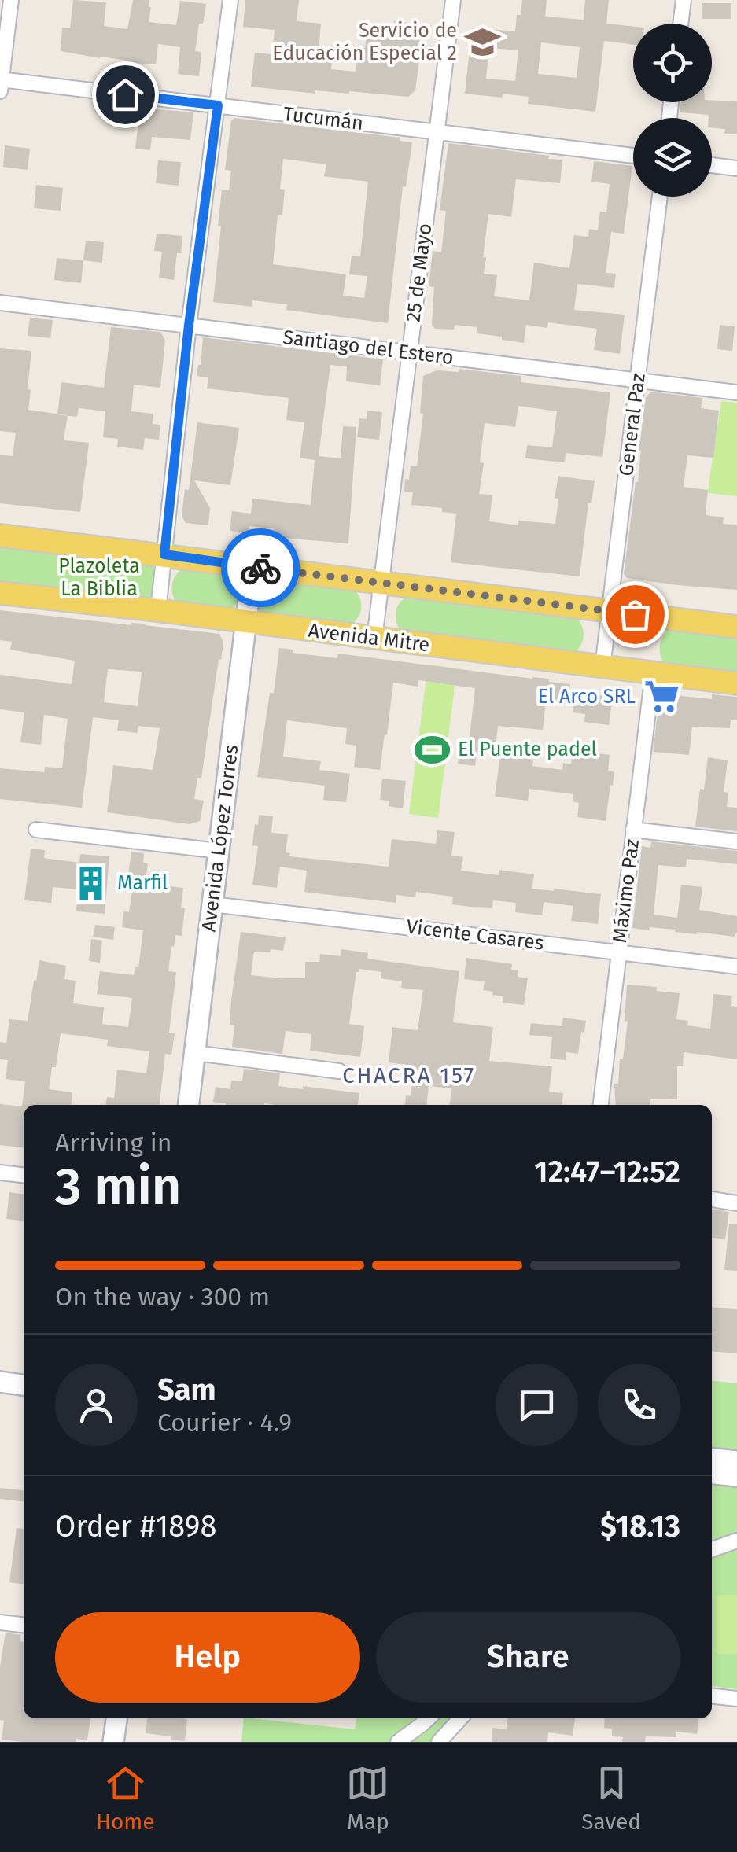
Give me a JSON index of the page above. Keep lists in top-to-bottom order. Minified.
{"streets":{"main road":["Avenida Mitre","Avenida López Torres"],"street":["Tucumán","25 de Mayo","Santiago del Estero","General Paz","Máximo Paz","Vicente Casares"]},"crossings":[["Tucumán","25 de Mayo"],["25 de Mayo","Santiago del Estero"],["25 de Mayo","Avenida Mitre"],["Santiago del Estero","General Paz"],["General Paz","Avenida Mitre"],["Avenida Mitre","Avenida López Torres"],["Avenida Mitre","Máximo Paz"],["Avenida López Torres","Vicente Casares"],["Máximo Paz","Vicente Casares"]],"districts":["CHACRA 157"],"parks":["Plazoleta La Biblia"],"places":{"school or university":["Servicio de Educación Especial 2"],"supermarket":["El Arco SRL"],"sports":["El Puente padel"],"building":["Marfil"]},"page":{"heading":["3 min","Arriving in","12:47–12:52"],"panel":["Sam","Courier · 4.9","Order #1898","$18.13"],"bar":"On the way · 300 m","buttons":["Help","Share"],"tabs":["Home","Map","Saved"]}}
